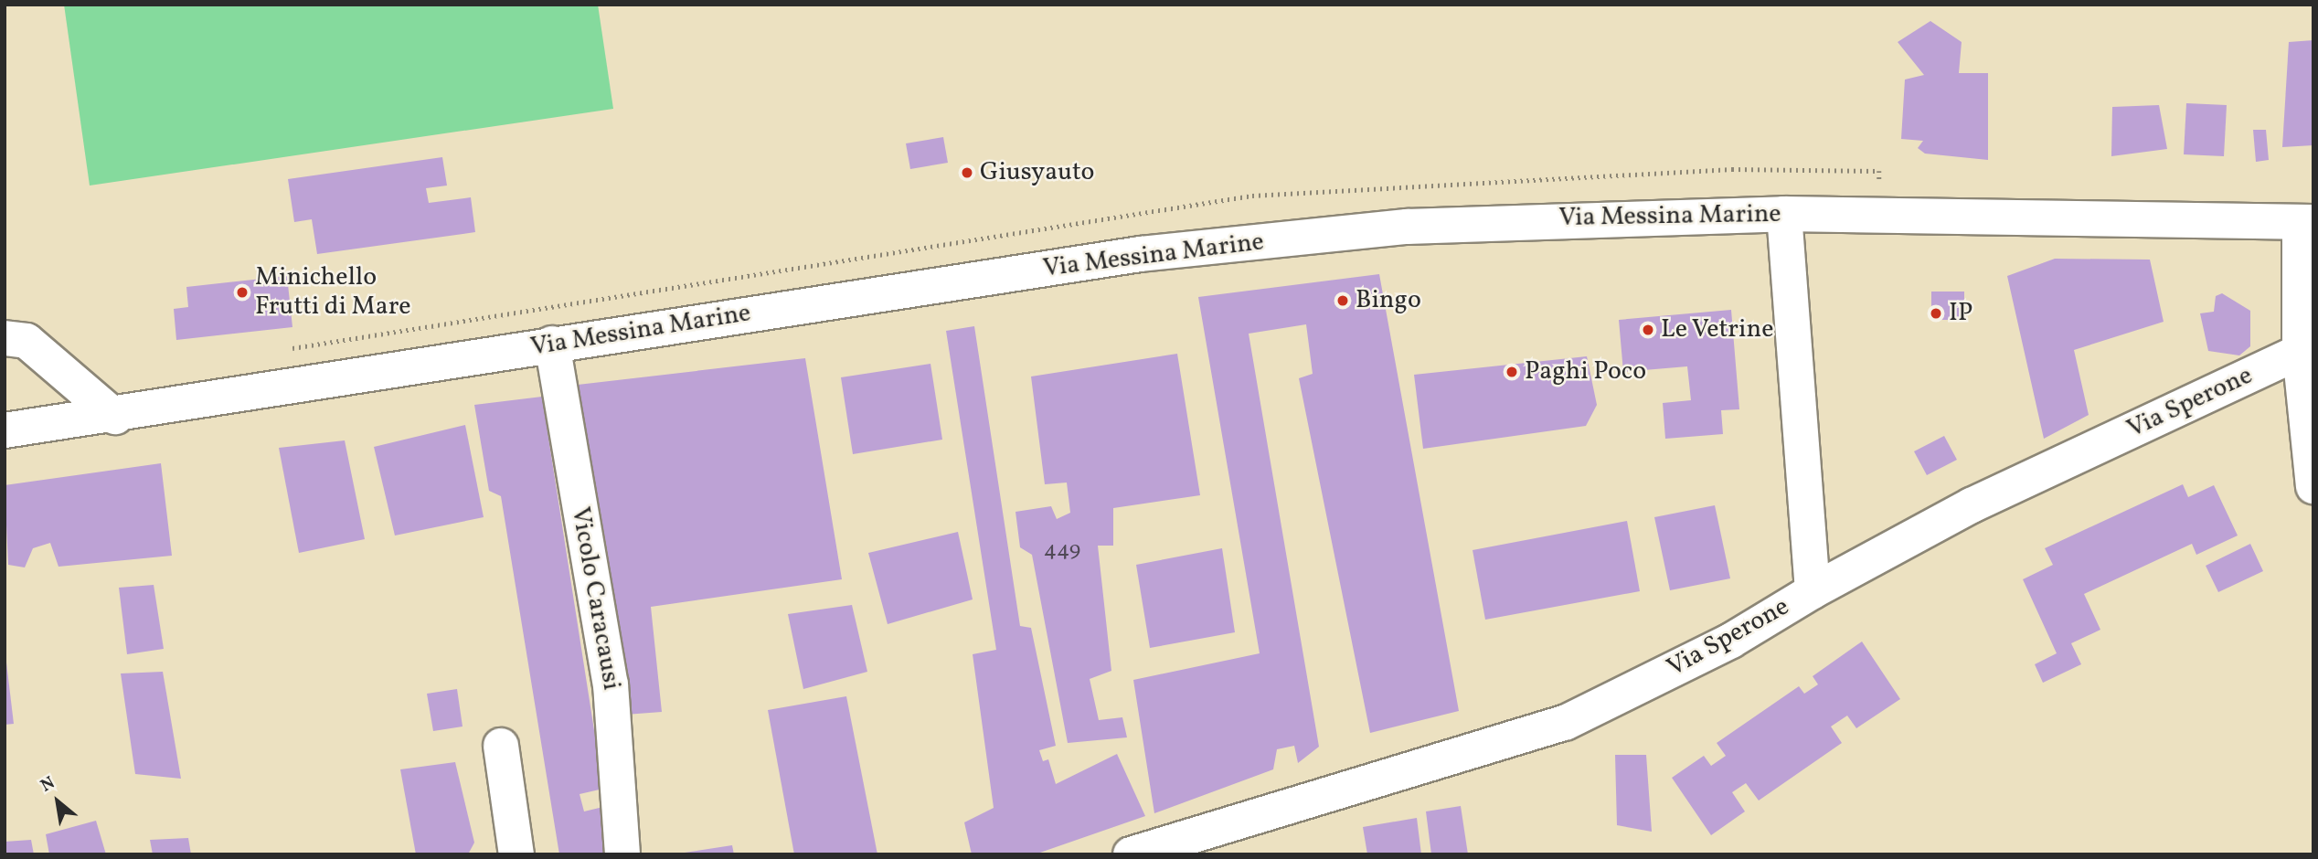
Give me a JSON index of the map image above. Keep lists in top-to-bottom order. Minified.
{"streets":{"main road":["Via Messina Marine","Via Sperone","Vicolo Caracausi"]},"crossings":[["Via Messina Marine","Vicolo Caracausi"]],"places":["Giusyauto","Minichello Frutti di Mare","Bingo","IP","Le Vetrine","Paghi Poco"],"house_numbers":["449"],"north":"top left"}
